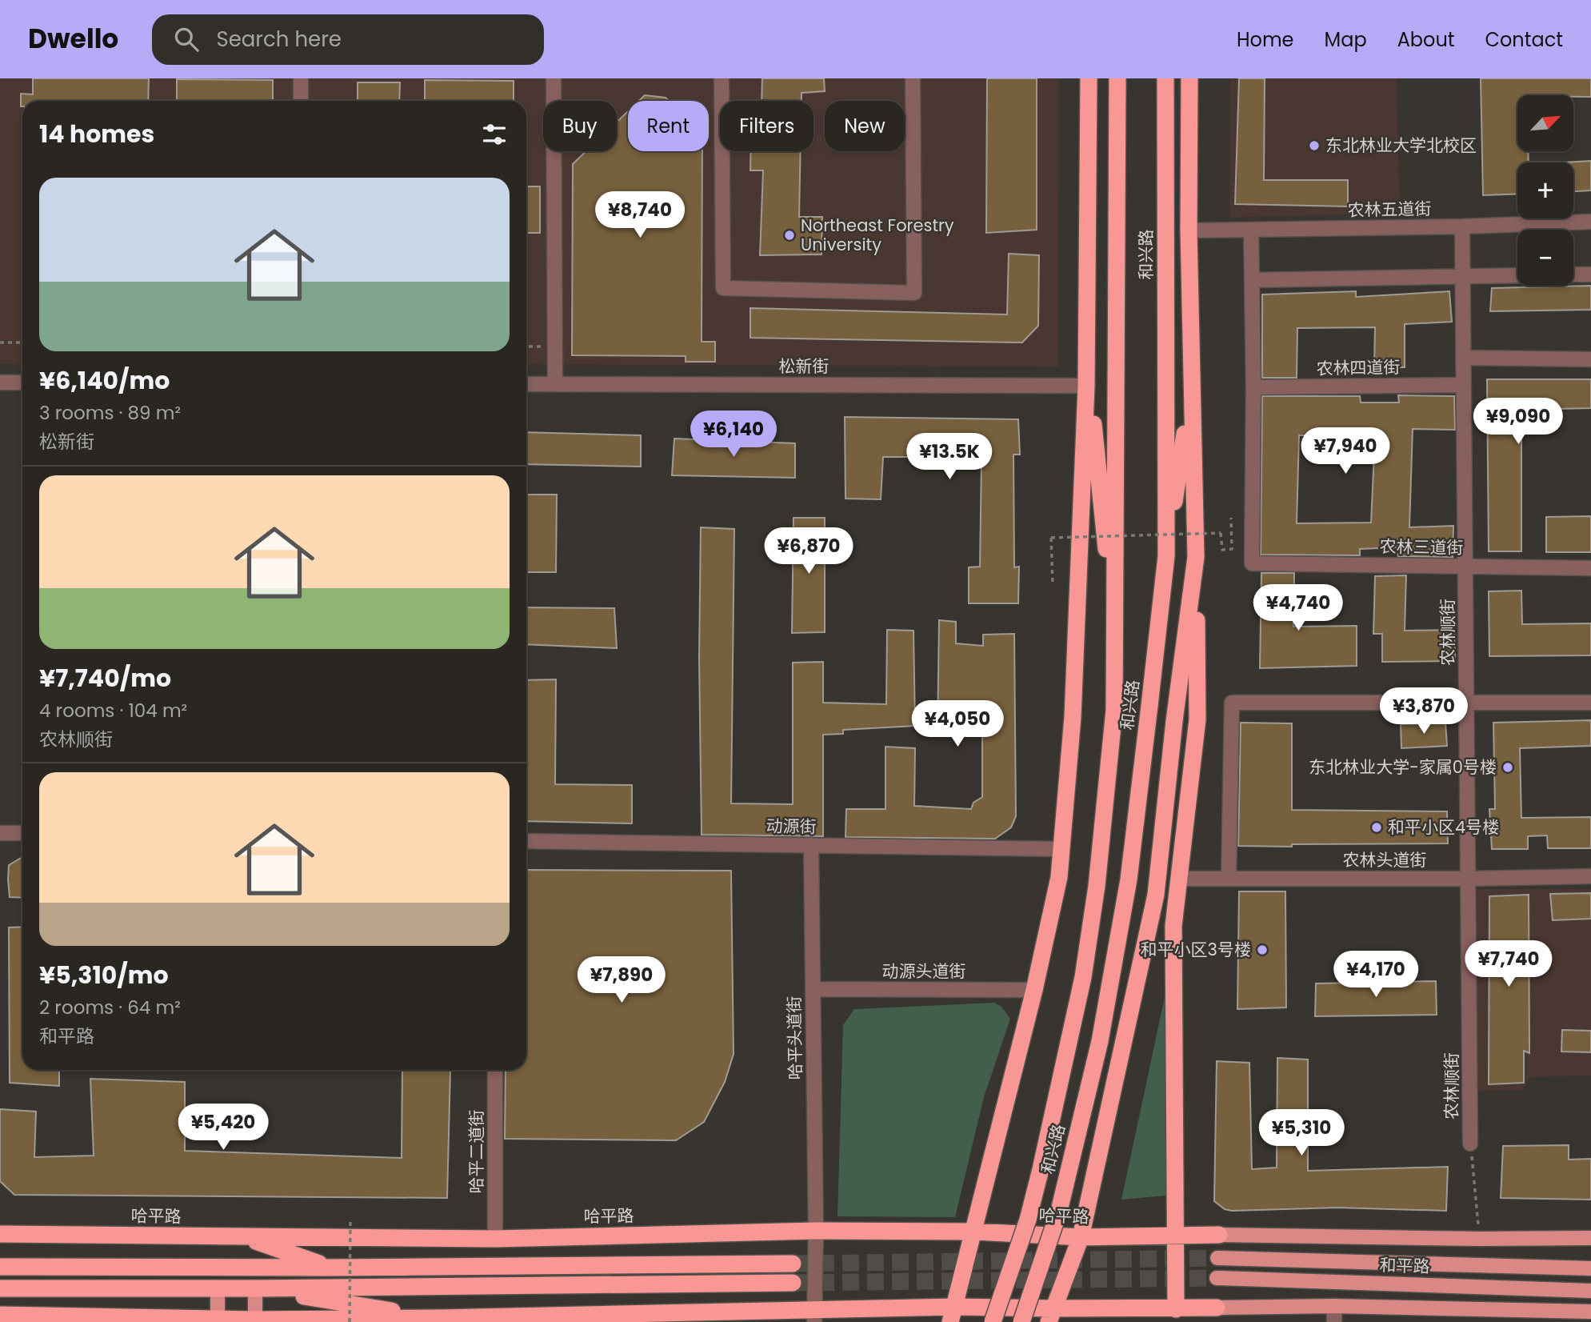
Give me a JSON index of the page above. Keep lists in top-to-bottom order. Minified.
{"streets":{"highway":["和兴路","哈平路"],"main road":["和平路"],"street":["农林五道街","松新街","农林四道街","农林三道街","农林顺街","动源街","农林头道街","动源头道街","哈平头道街","哈平二道街"]},"crossings":[["农林五道街","农林顺街"],["农林四道街","农林三道街"],["农林四道街","农林顺街"],["农林三道街","农林顺街"],["农林顺街","农林头道街"],["动源街","哈平头道街"],["动源头道街","哈平头道街"],["哈平头道街","哈平路"],["哈平二道街","哈平路"]],"places":["东北林业大学北校区","Northeast Forestry University","东北林业大学-家属0号楼","和平小区4号楼","和平小区3号楼"],"north":"top right","page":{"header":"Dwello","search":"Search here","nav":["Home","Map","About","Contact"],"map_buttons":["+","−"],"chip":["Buy","Rent","Filters","New"],"heading":"14 homes","list":[{"name":"¥6,140/mo","note":"3 rooms · 89 m² · 松新街"},{"name":"¥7,740/mo","note":"4 rooms · 104 m² · 农林顺街"},{"name":"¥5,310/mo","note":"2 rooms · 64 m² · 和平路"}],"price":["¥8,740","¥9,090","¥6,140","¥7,940","¥13.5K","¥6,870","¥4,740","¥3,870","¥4,050","¥7,740","¥4,170","¥7,890","¥5,420","¥5,310"]}}
